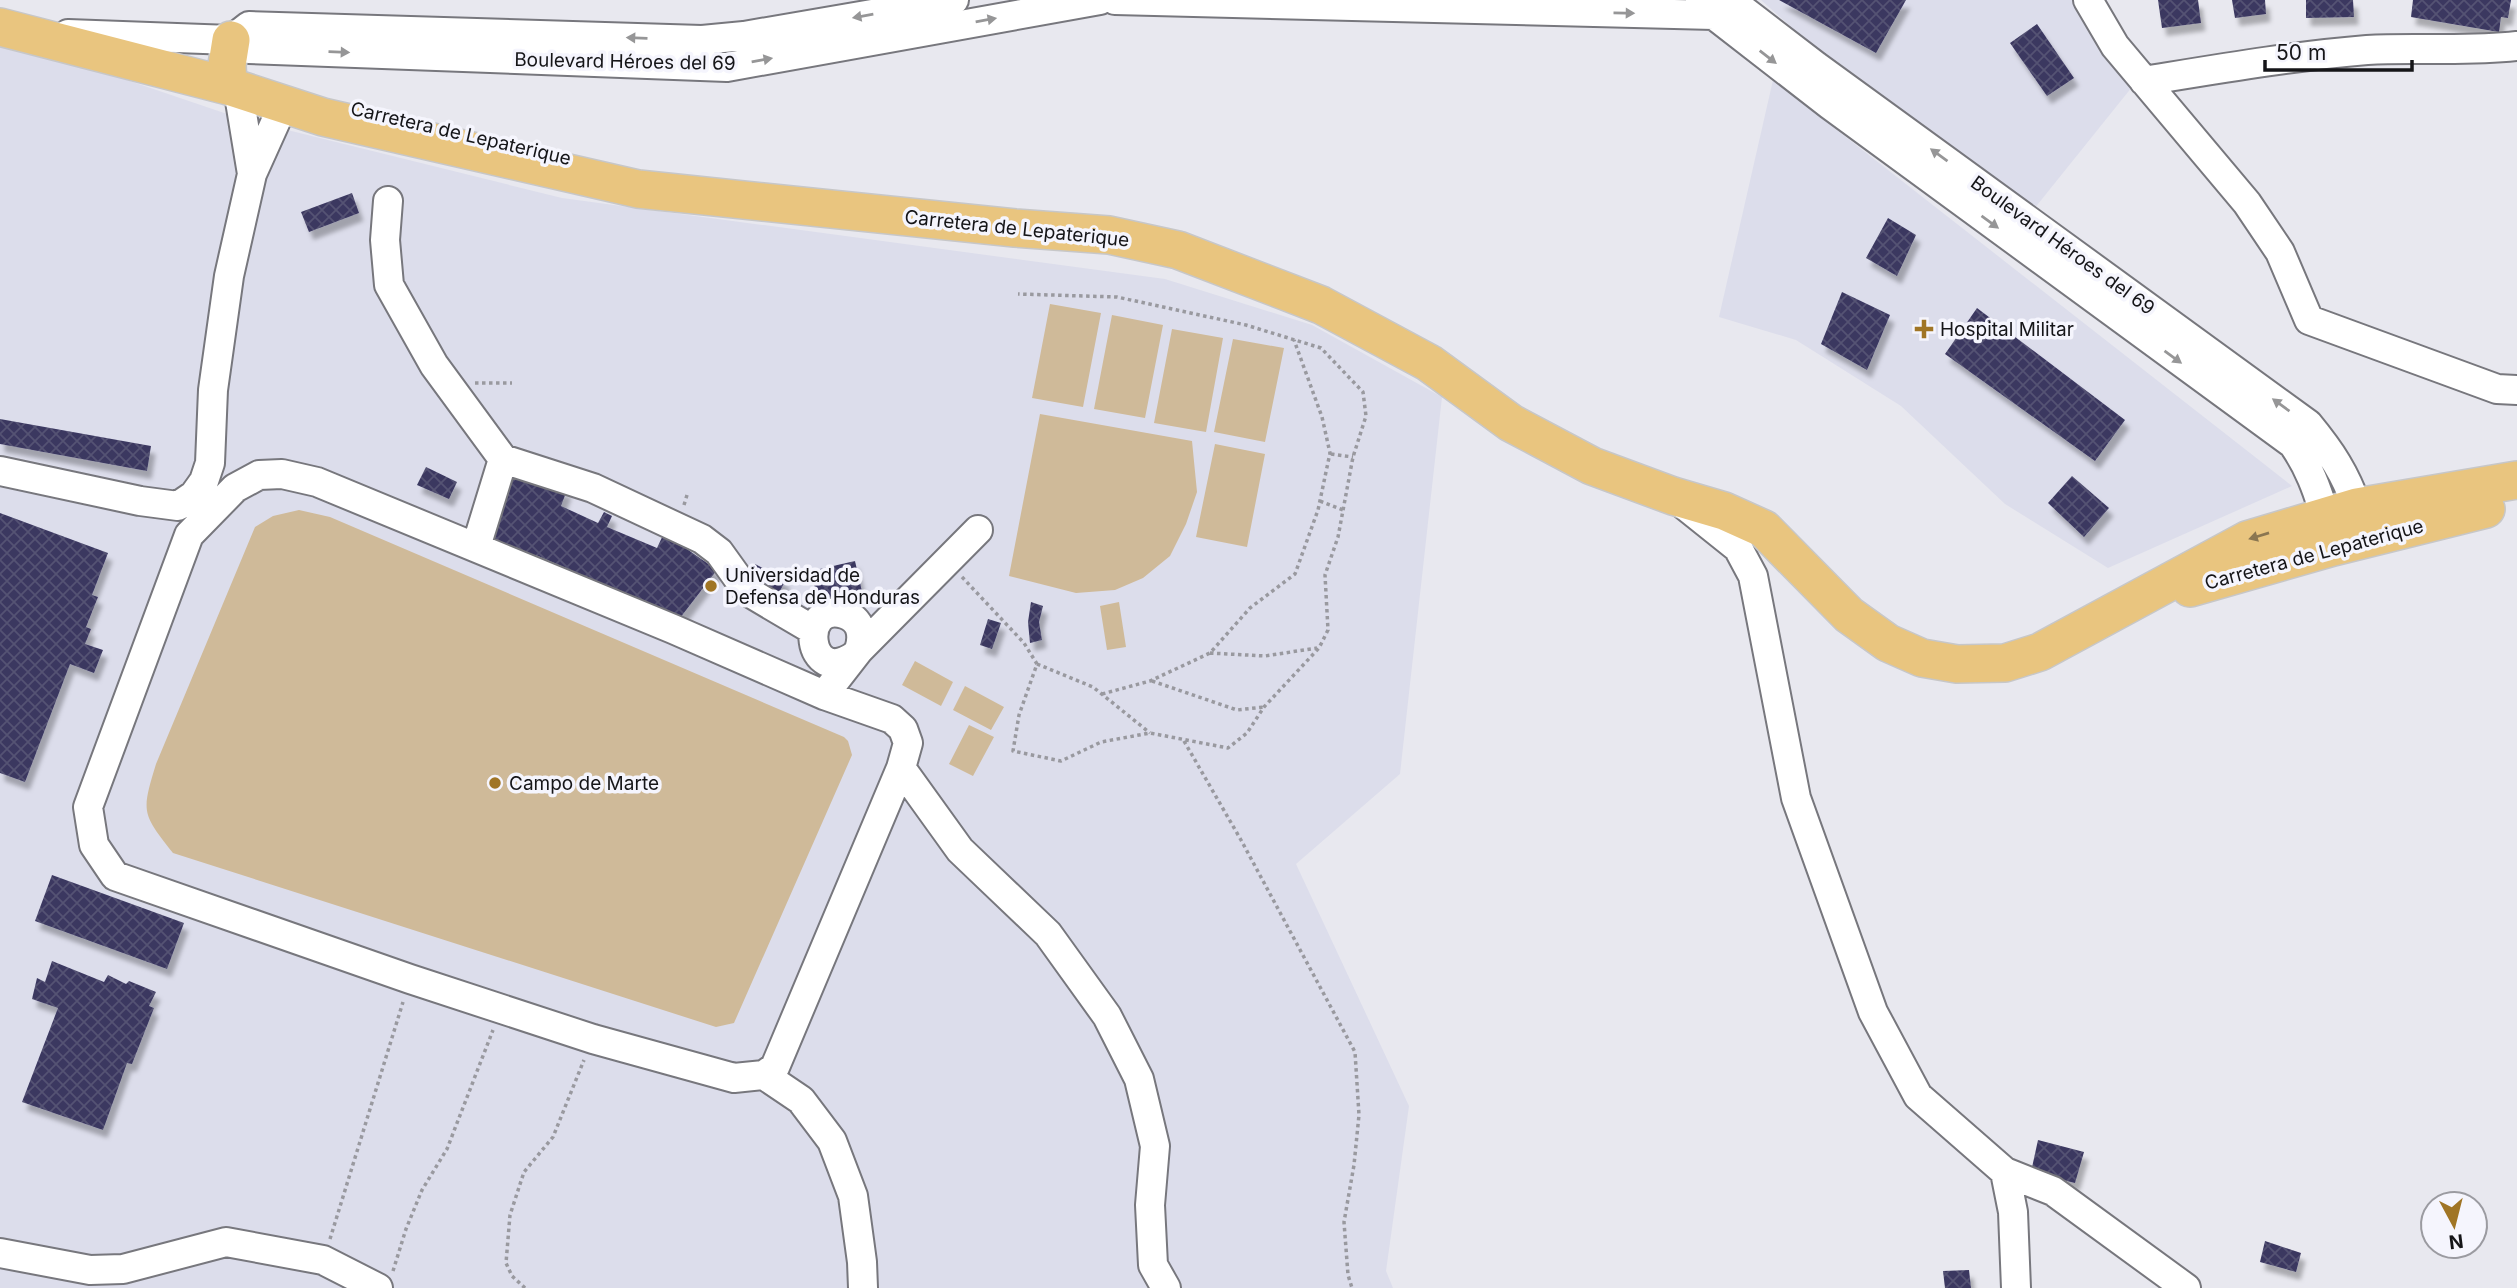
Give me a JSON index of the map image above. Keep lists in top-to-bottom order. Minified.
{"streets":{"main road":["Carretera de Lepaterique"],"street":["Boulevard Héroes del 69"]},"crossings":[["Boulevard Héroes del 69","Carretera de Lepaterique"]],"places":{"health":["Hospital Militar"],"other":["Universidad de Defensa de Honduras","Campo de Marte"]},"scale_bar":"50 m","north":"bottom"}
